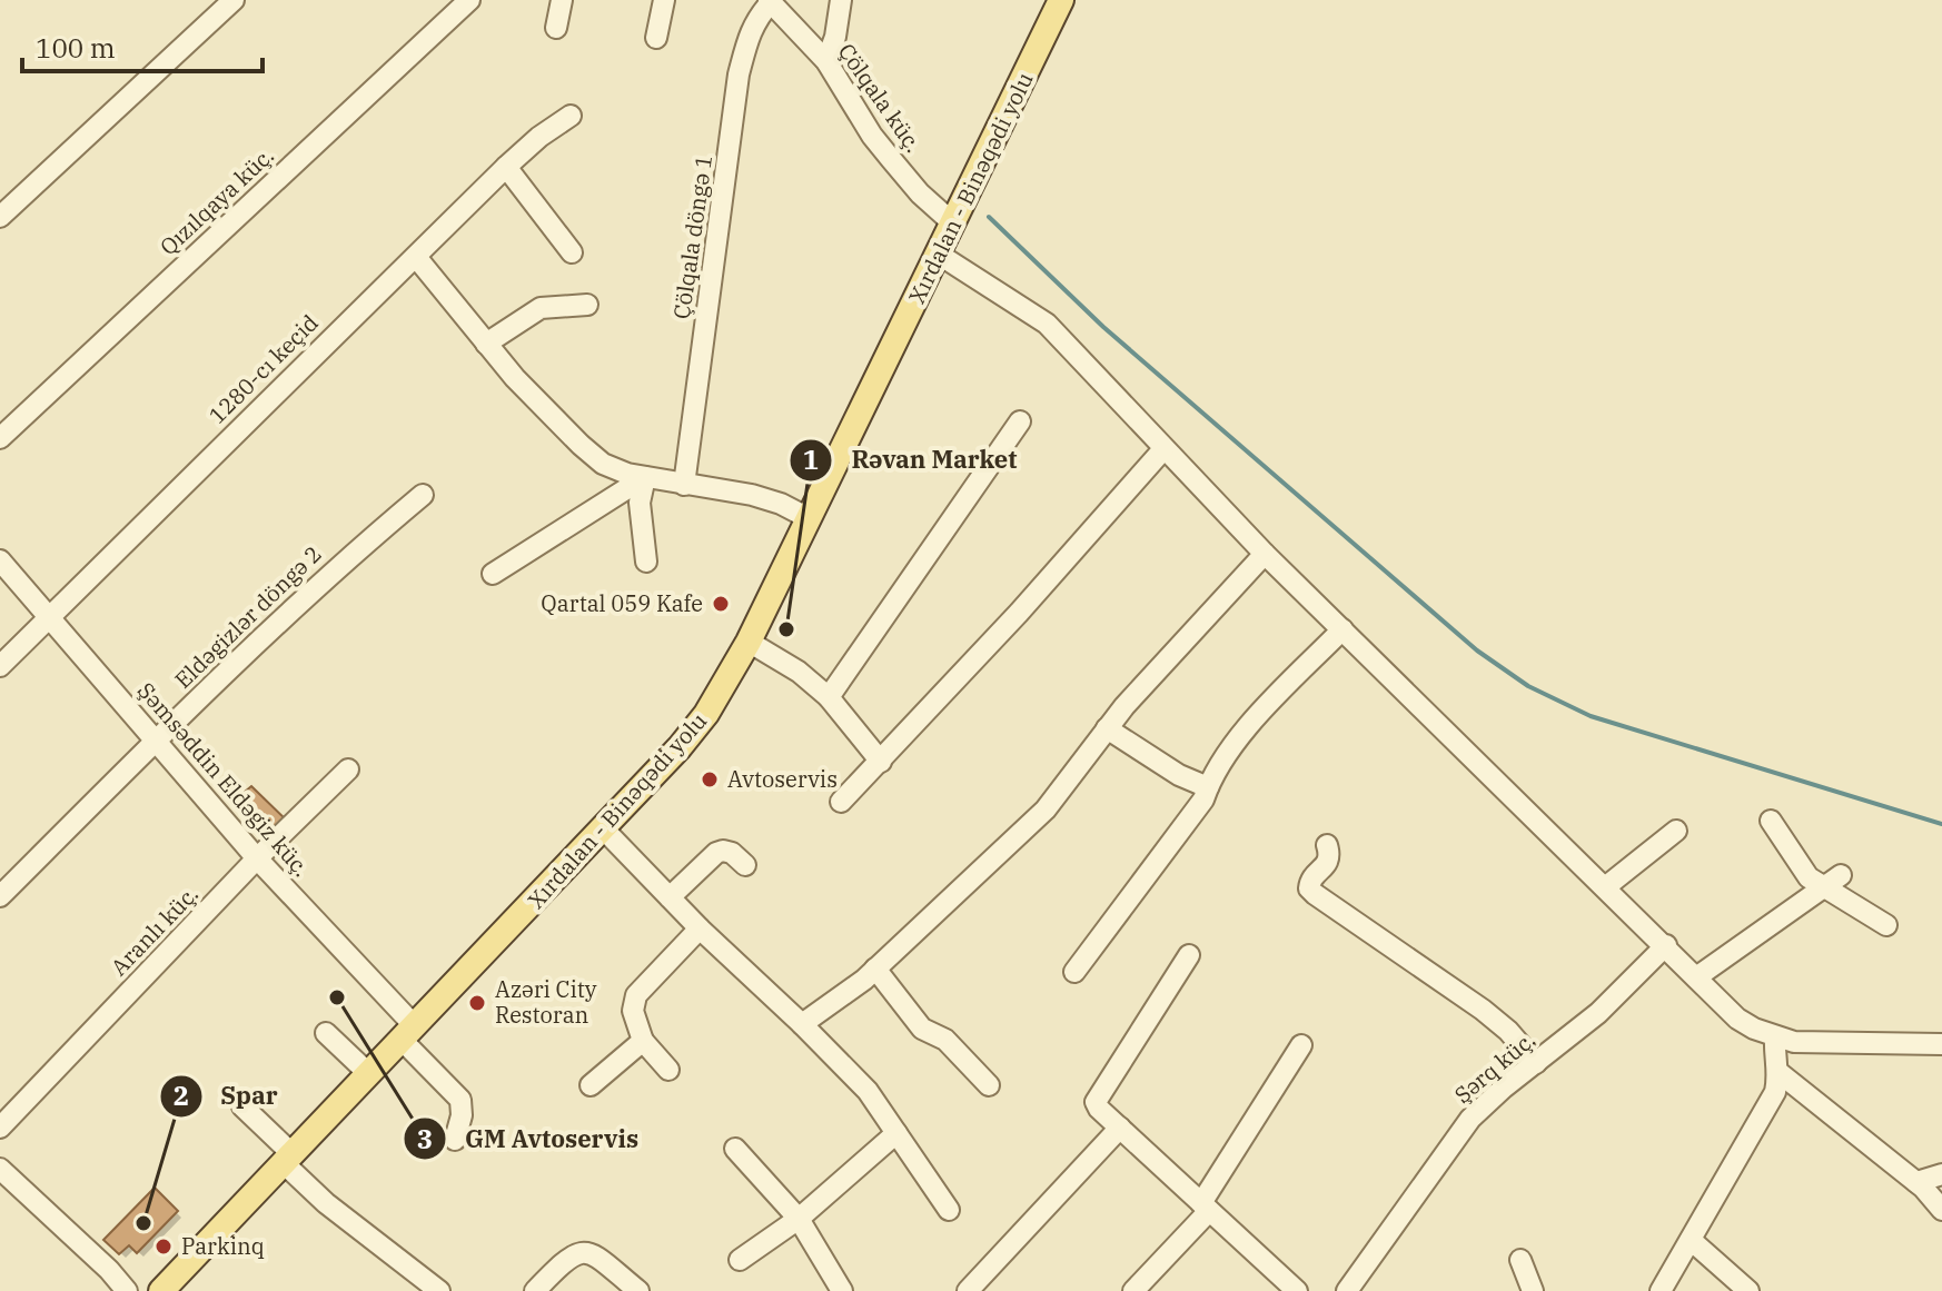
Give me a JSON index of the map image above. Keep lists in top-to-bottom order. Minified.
{"streets":{"main road":["Xırdalan - Binəqədi yolu"],"street":["Çölqala küç.","Qızılqaya küç.","Çölqala döngə 1","1280-cı keçid","Eldəgizlər döngə 2","Şəmsəddin Eldəgiz küç.","Aranlı küç.","Şərq küç."]},"crossings":[["Çölqala küç.","Xırdalan - Binəqədi yolu"],["Çölqala küç.","Çölqala döngə 1"],["Xırdalan - Binəqədi yolu","Şəmsəddin Eldəgiz küç."],["1280-cı keçid","Şəmsəddin Eldəgiz küç."],["Eldəgizlər döngə 2","Şəmsəddin Eldəgiz küç."],["Şəmsəddin Eldəgiz küç.","Aranlı küç."]],"places":["Qartal 059 Kafe","Rəvan Market","Avtoservis","GM Avtoservis","Azəri City Restoran","Spar","Parkinq"],"scale_bar":"100 m"}
